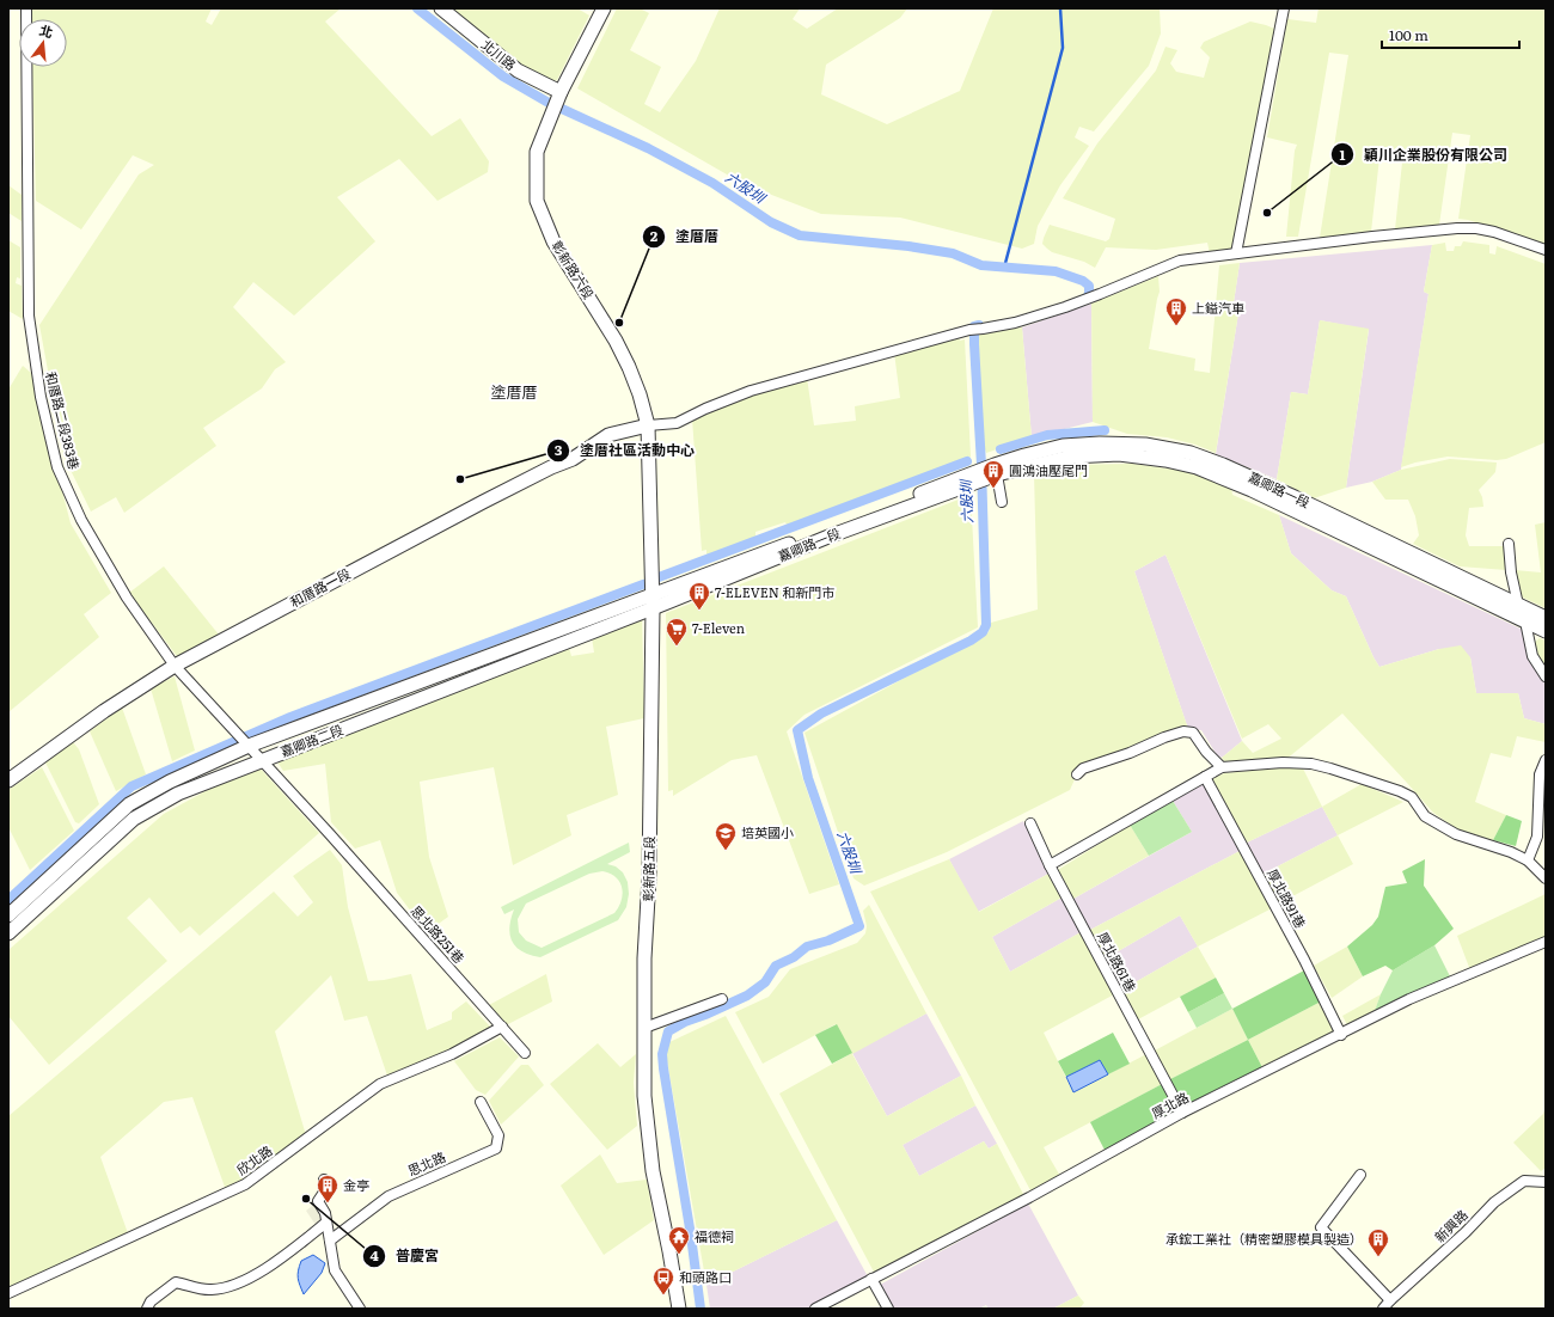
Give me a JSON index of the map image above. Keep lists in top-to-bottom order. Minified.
{"streets":{"street":["北川路","彰新路六段","和厝路二段383巷","嘉卿路一段","和厝路一段","嘉卿路二段","彰新路五段","厚北路91巷","思北路251巷","厚北路61巷","厚北路","欣北路","思北路","新興路"]},"crossings":[["北川路","彰新路六段"],["彰新路六段","和厝路一段"],["彰新路六段","彰新路五段"],["和厝路二段383巷","和厝路一段"],["和厝路二段383巷","嘉卿路二段"],["和厝路二段383巷","思北路251巷"],["嘉卿路一段","嘉卿路二段"],["嘉卿路一段","彰新路五段"],["和厝路一段","彰新路五段"],["嘉卿路二段","彰新路五段"],["厚北路91巷","厚北路"],["思北路251巷","欣北路"],["厚北路61巷","厚北路"]],"districts":["塗厝厝"],"water":["六股圳"],"places":{"other":["穎川企業股份有限公司","塗厝厝","塗厝社區活動中心","普慶宮"],"building":["上鎰汽車","圓鴻油壓尾門","7-ELEVEN 和新門市","金亭","承鋐工業社（精密塑膠模具製造）"],"supermarket":["7-Eleven"],"school or university":["培英國小"],"temple":["福德祠"],"bus stop":["和頭路口"]},"scale_bar":"100 m","north":"top"}
